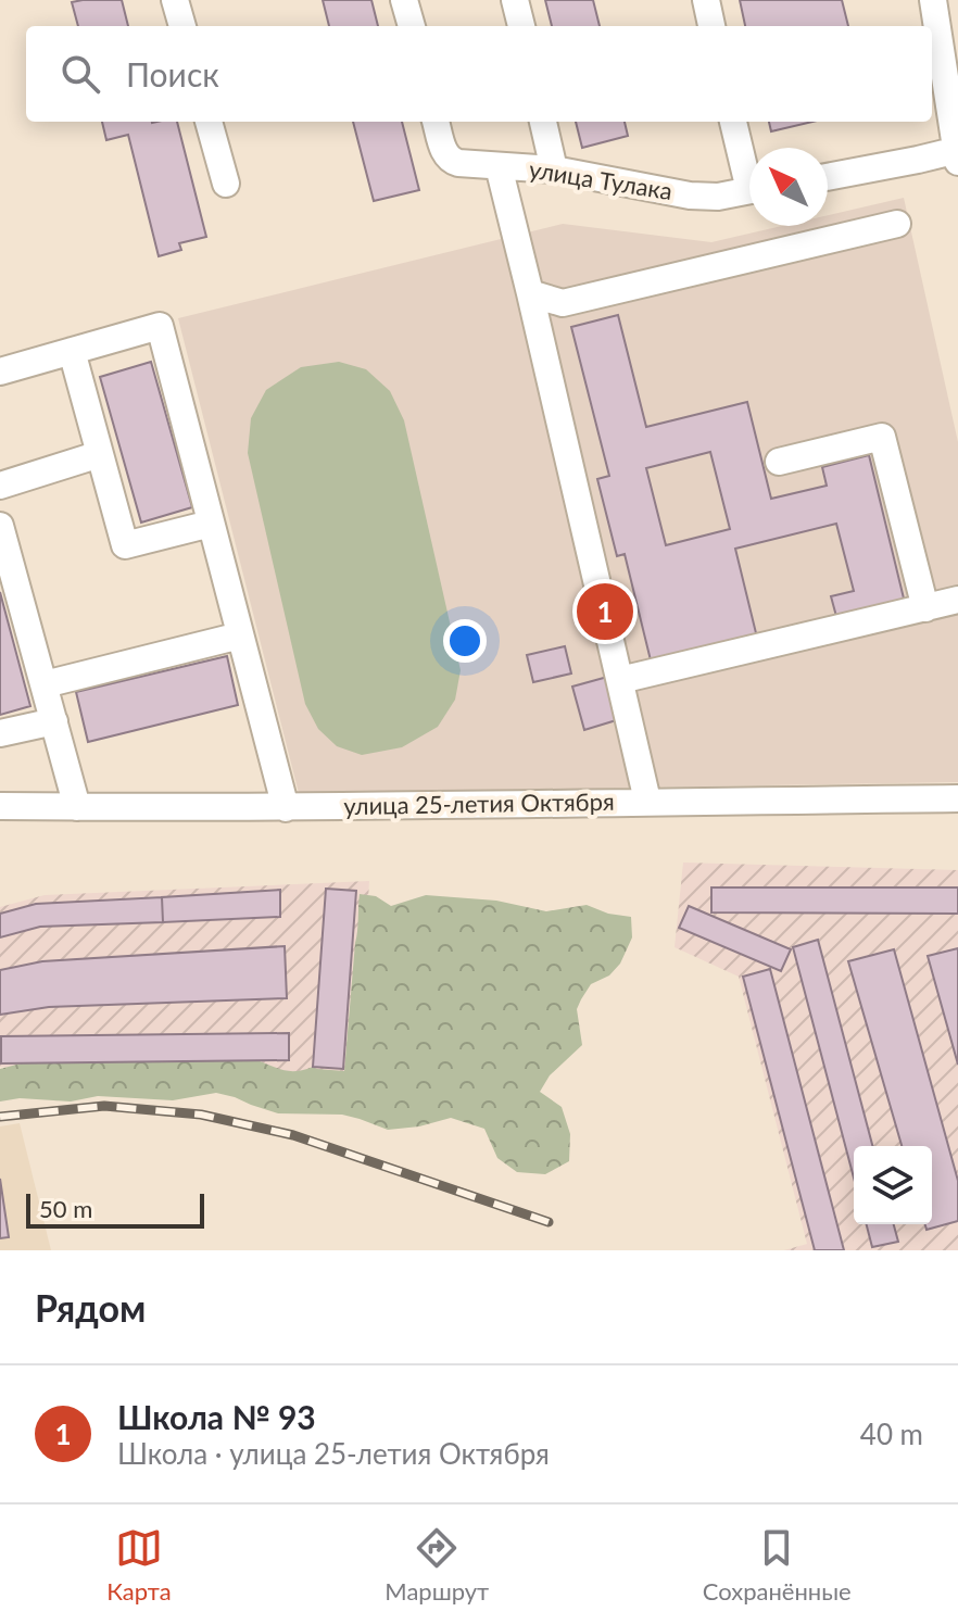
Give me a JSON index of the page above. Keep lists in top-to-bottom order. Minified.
{"streets":{"street":["улица Тулака","улица 25-летия Октября"]},"scale_bar":"50 m","north":"top left","page":{"search":"Поиск","pins":"1","scale":"50 m","heading":"Рядом","list":[{"mark":"1","name":"Школа № 93","note":"Школа · улица 25-летия Октября","value":"40 m"}],"nav":["Карта","Маршрут","Сохранённые"]}}
